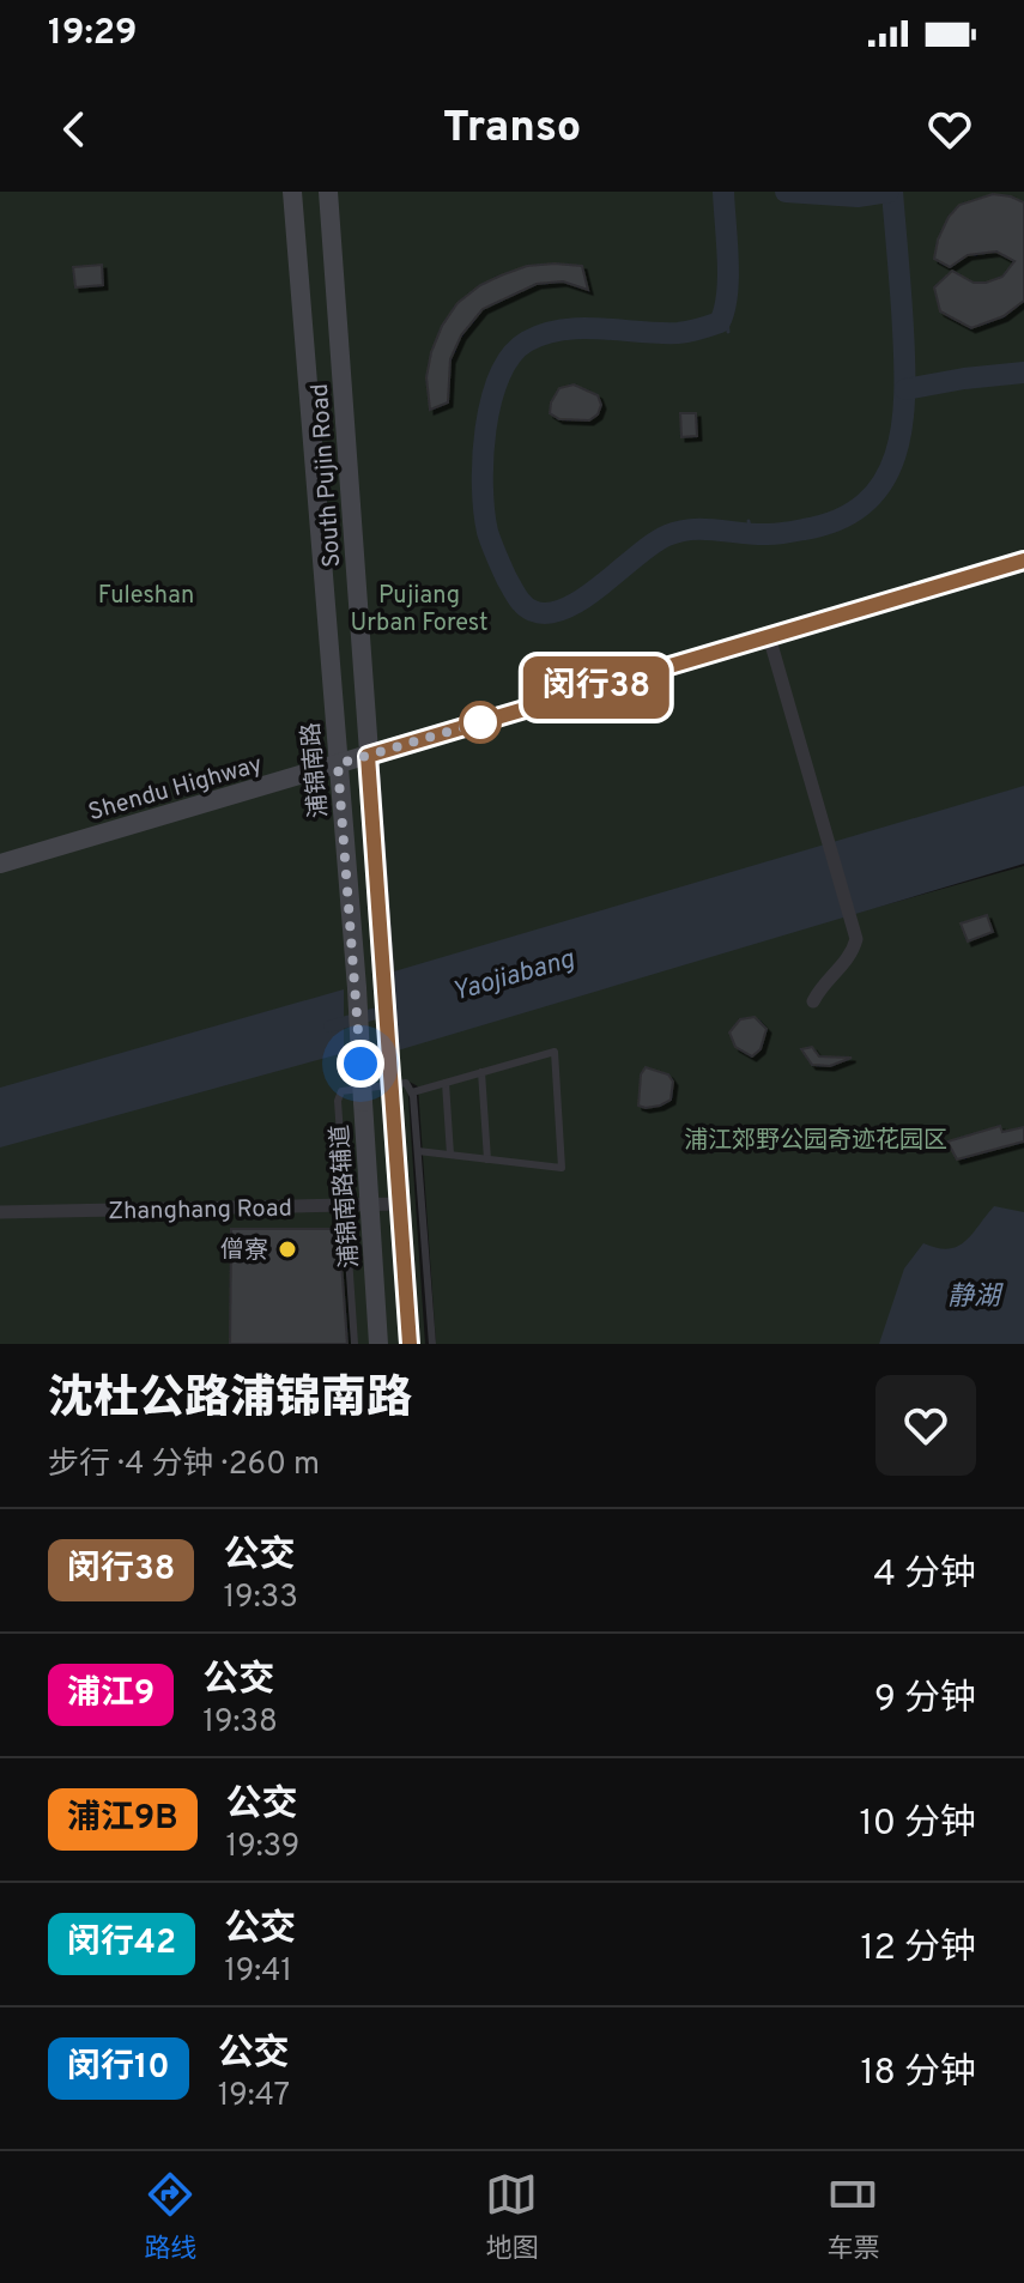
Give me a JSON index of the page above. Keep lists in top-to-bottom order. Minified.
{"streets":{"main road":["South Pujin Road","浦锦南路","Shendu Highway"],"street":["Zhanghang Road"],"lane":["浦锦南路辅道"]},"crossings":[["South Pujin Road","Shendu Highway"],["South Pujin Road","浦锦南路辅道"],["South Pujin Road","Zhanghang Road"],["浦锦南路","Shendu Highway"],["浦锦南路","Zhanghang Road"],["浦锦南路辅道","Zhanghang Road"]],"water":["Yaojiabang","静湖"],"parks":["Fuleshan","Pujiang Urban Forest","浦江郊野公园奇迹花园区"],"places":["僧寮"],"lines":["bus line 闵行38"],"page":{"status":"19:29","header":"Transo","on_map":"闵行38","heading":["沈杜公路浦锦南路","步行 · 4 分钟 · 260 m"],"list":[{"mark":"闵行38","name":"公交","note":"19:33","value":"4 分钟"},{"mark":"浦江9","name":"公交","note":"19:38","value":"9 分钟"},{"mark":"浦江9B","name":"公交","note":"19:39","value":"10 分钟"},{"mark":"闵行42","name":"公交","note":"19:41","value":"12 分钟"},{"mark":"闵行10","name":"公交","note":"19:47","value":"18 分钟"}],"tabs":["路线","地图","车票"]}}
